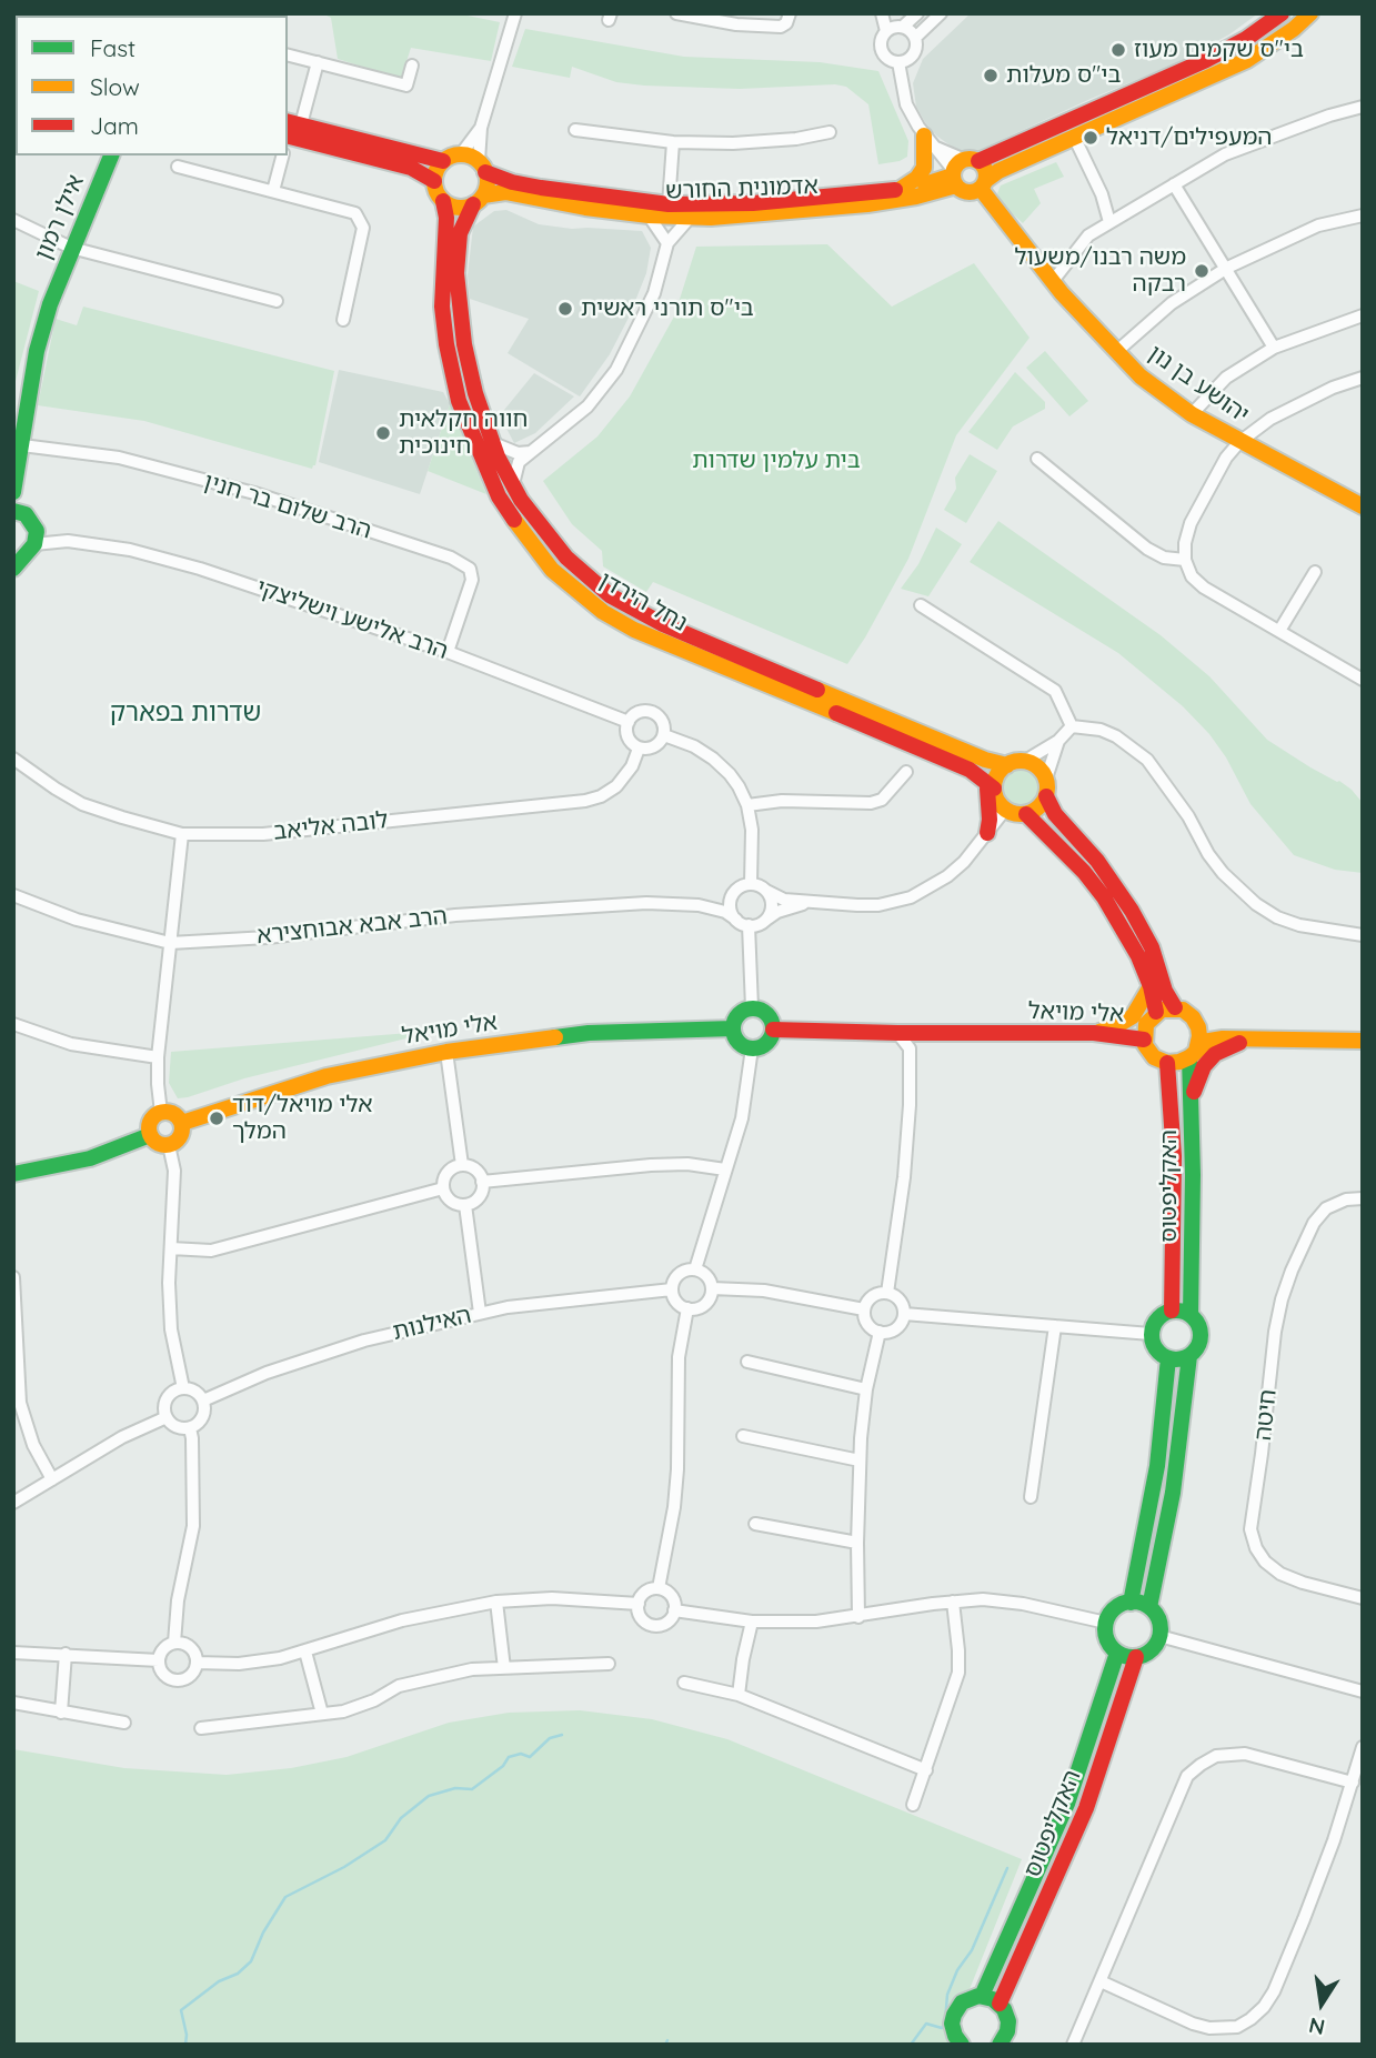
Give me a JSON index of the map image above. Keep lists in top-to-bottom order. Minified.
{"streets":{"main road":["אדמונית החורש","אילן רמון","יהושע בן נון","נחל הירדן","אלי מויאל","האקליפטוס"],"street":["הרב שלום בר חנין","הרב אלישע וישליצקי","לובה אליאב","הרב אבא אבוחצירא","האילנות","חיטה"]},"crossings":[["אדמונית החורש","יהושע בן נון"],["אדמונית החורש","נחל הירדן"],["אילן רמון","הרב שלום בר חנין"],["אילן רמון","הרב אלישע וישליצקי"],["הרב שלום בר חנין","הרב אלישע וישליצקי"],["הרב אלישע וישליצקי","לובה אליאב"],["אלי מויאל","האקליפטוס"]],"districts":["שדרות בפארק"],"parks":["בית עלמין שדרות"],"places":["בי\"ס שקמים מעוז","בי\"ס מעלות","המעפילים/דניאל","משה רבנו/משעול רבקה","בי\"ס תורני ראשית","חווה חקלאית חינוכית","אלי מויאל/דוד המלך"],"legend":["Fast","Slow","Jam"],"north":"bottom"}
